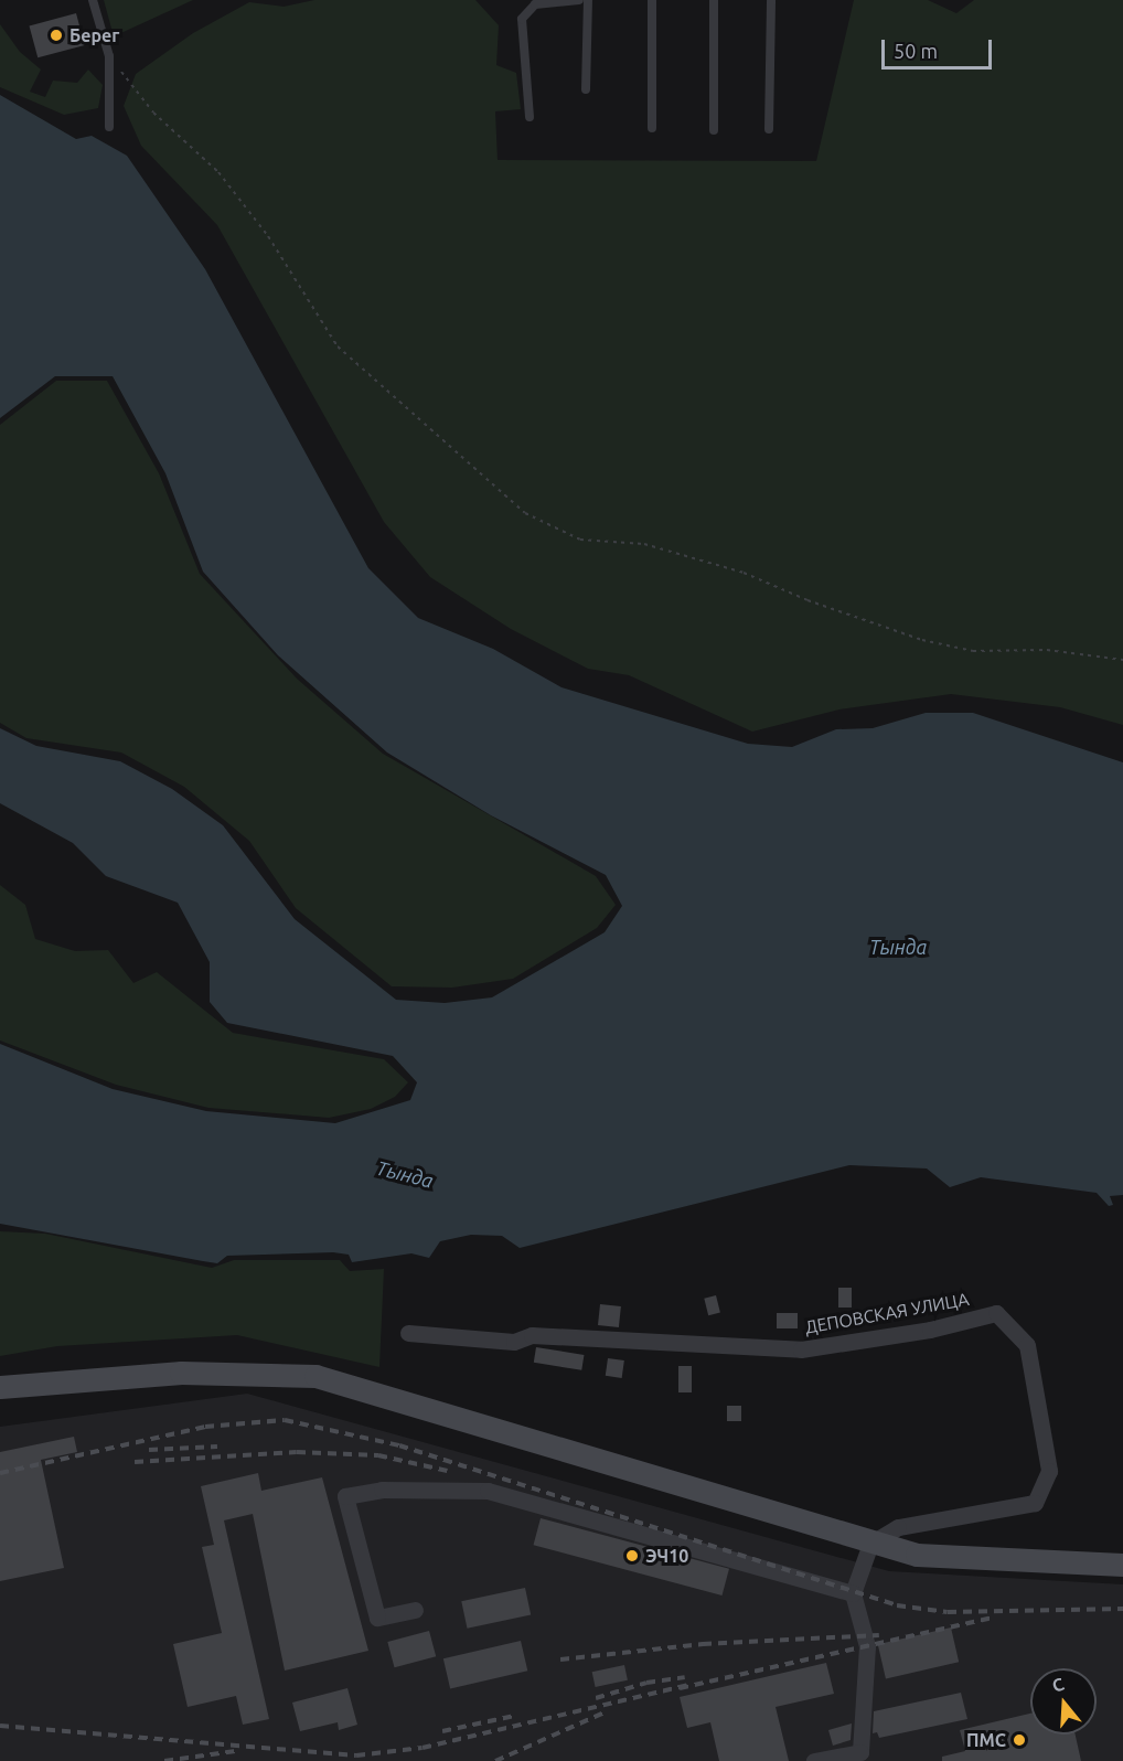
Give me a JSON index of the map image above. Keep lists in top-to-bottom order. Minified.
{"streets":{"street":["ДЕПОВСКАЯ УЛИЦА"]},"water":["Тында"],"places":["Берег","ЭЧ10","ПМС"],"scale_bar":"50 m","north":"top"}
